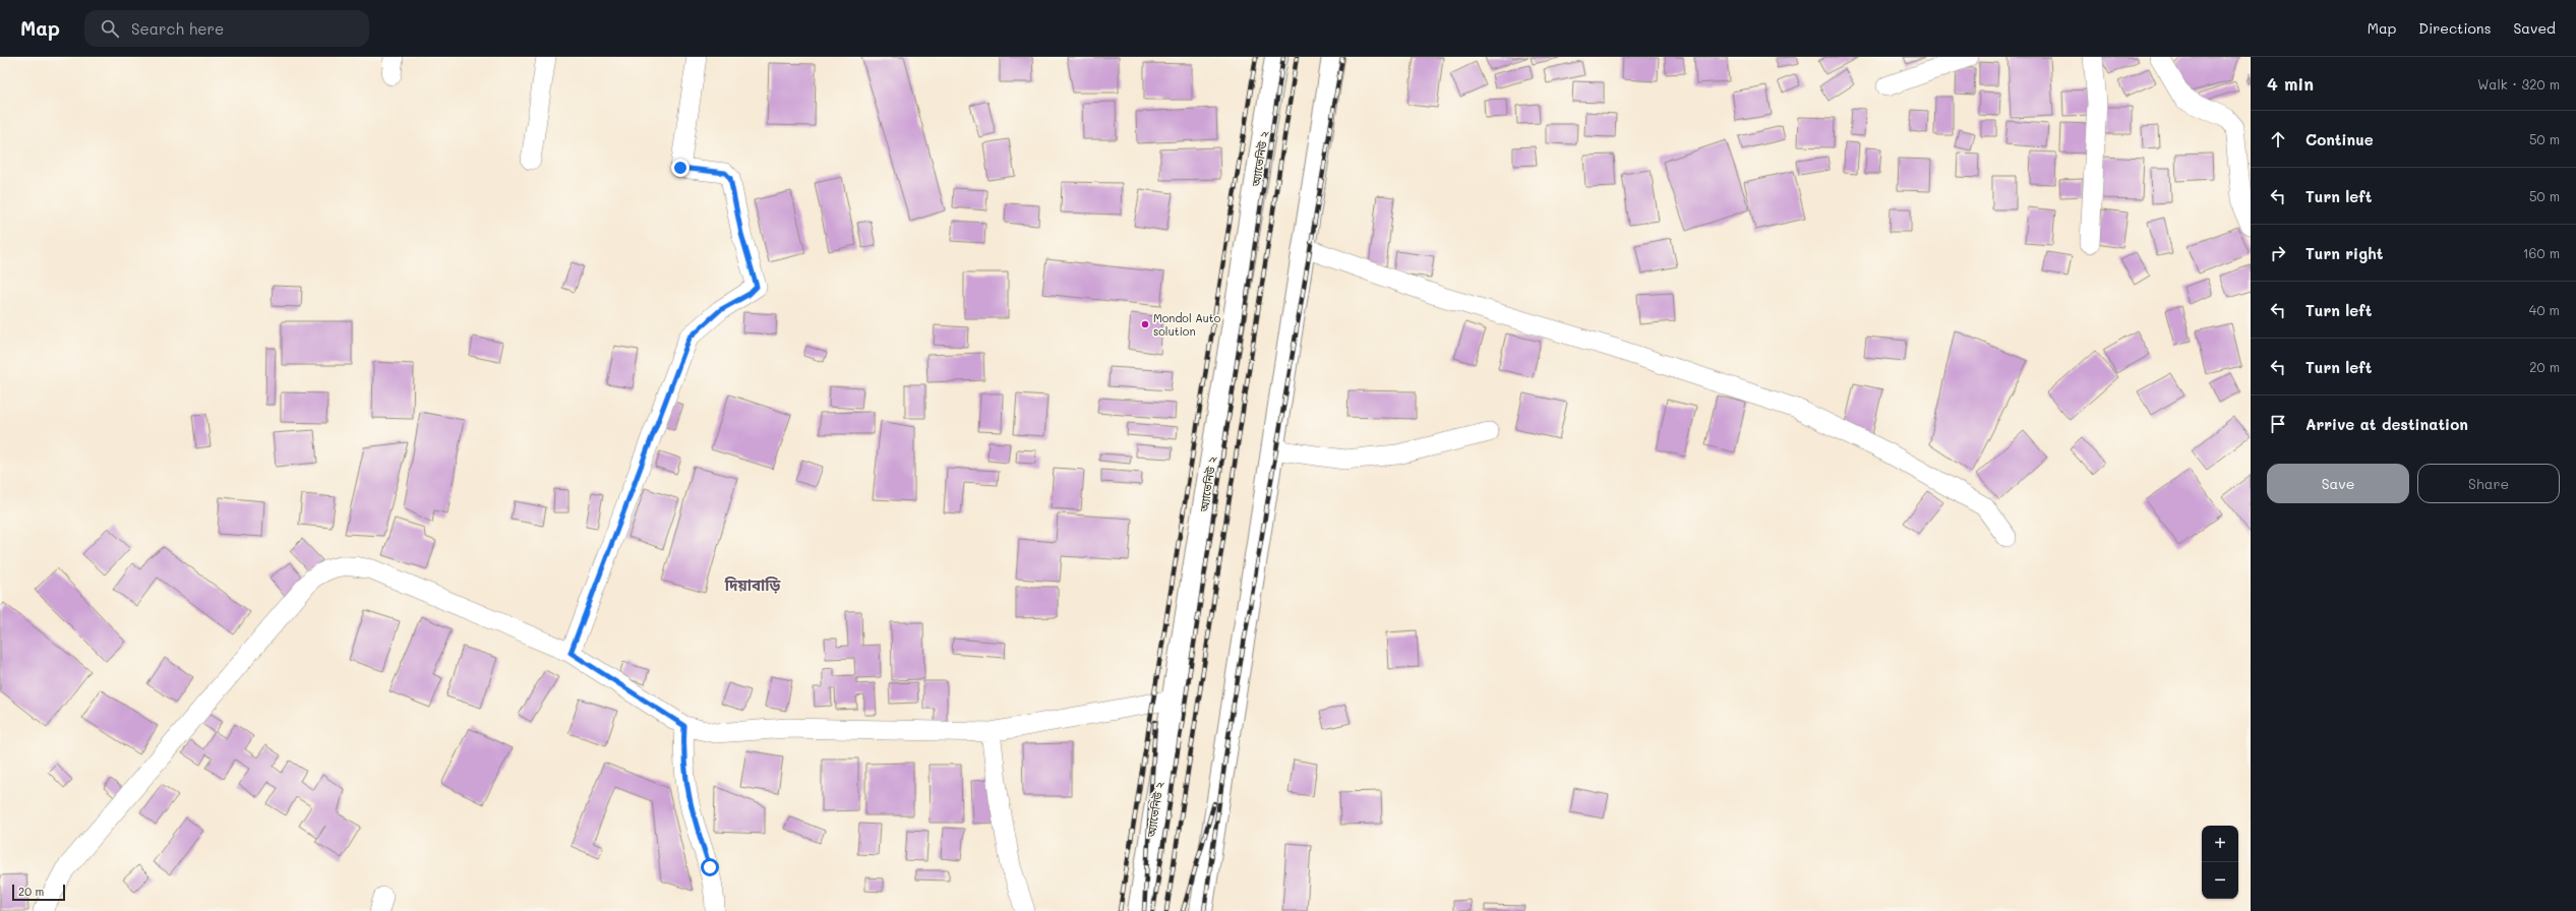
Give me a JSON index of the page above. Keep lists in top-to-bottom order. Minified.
{"streets":{"main road":["অ্যাভেনিউ ২"]},"districts":["দিয়াবাড়ি"],"places":["Mondol Auto solution"],"scale_bar":"20 m","page":{"header":"Map","search":"Search here","nav":["Map","Directions","Saved"],"heading":["4 min","Walk · 320 m"],"list":[["Continue","50 m"],["Turn left","50 m"],["Turn right","160 m"],["Turn left","40 m"],["Turn left","20 m"],"Arrive at destination"],"buttons":["Save","Share"],"map_buttons":["+","−"],"scale":"20 m"}}
